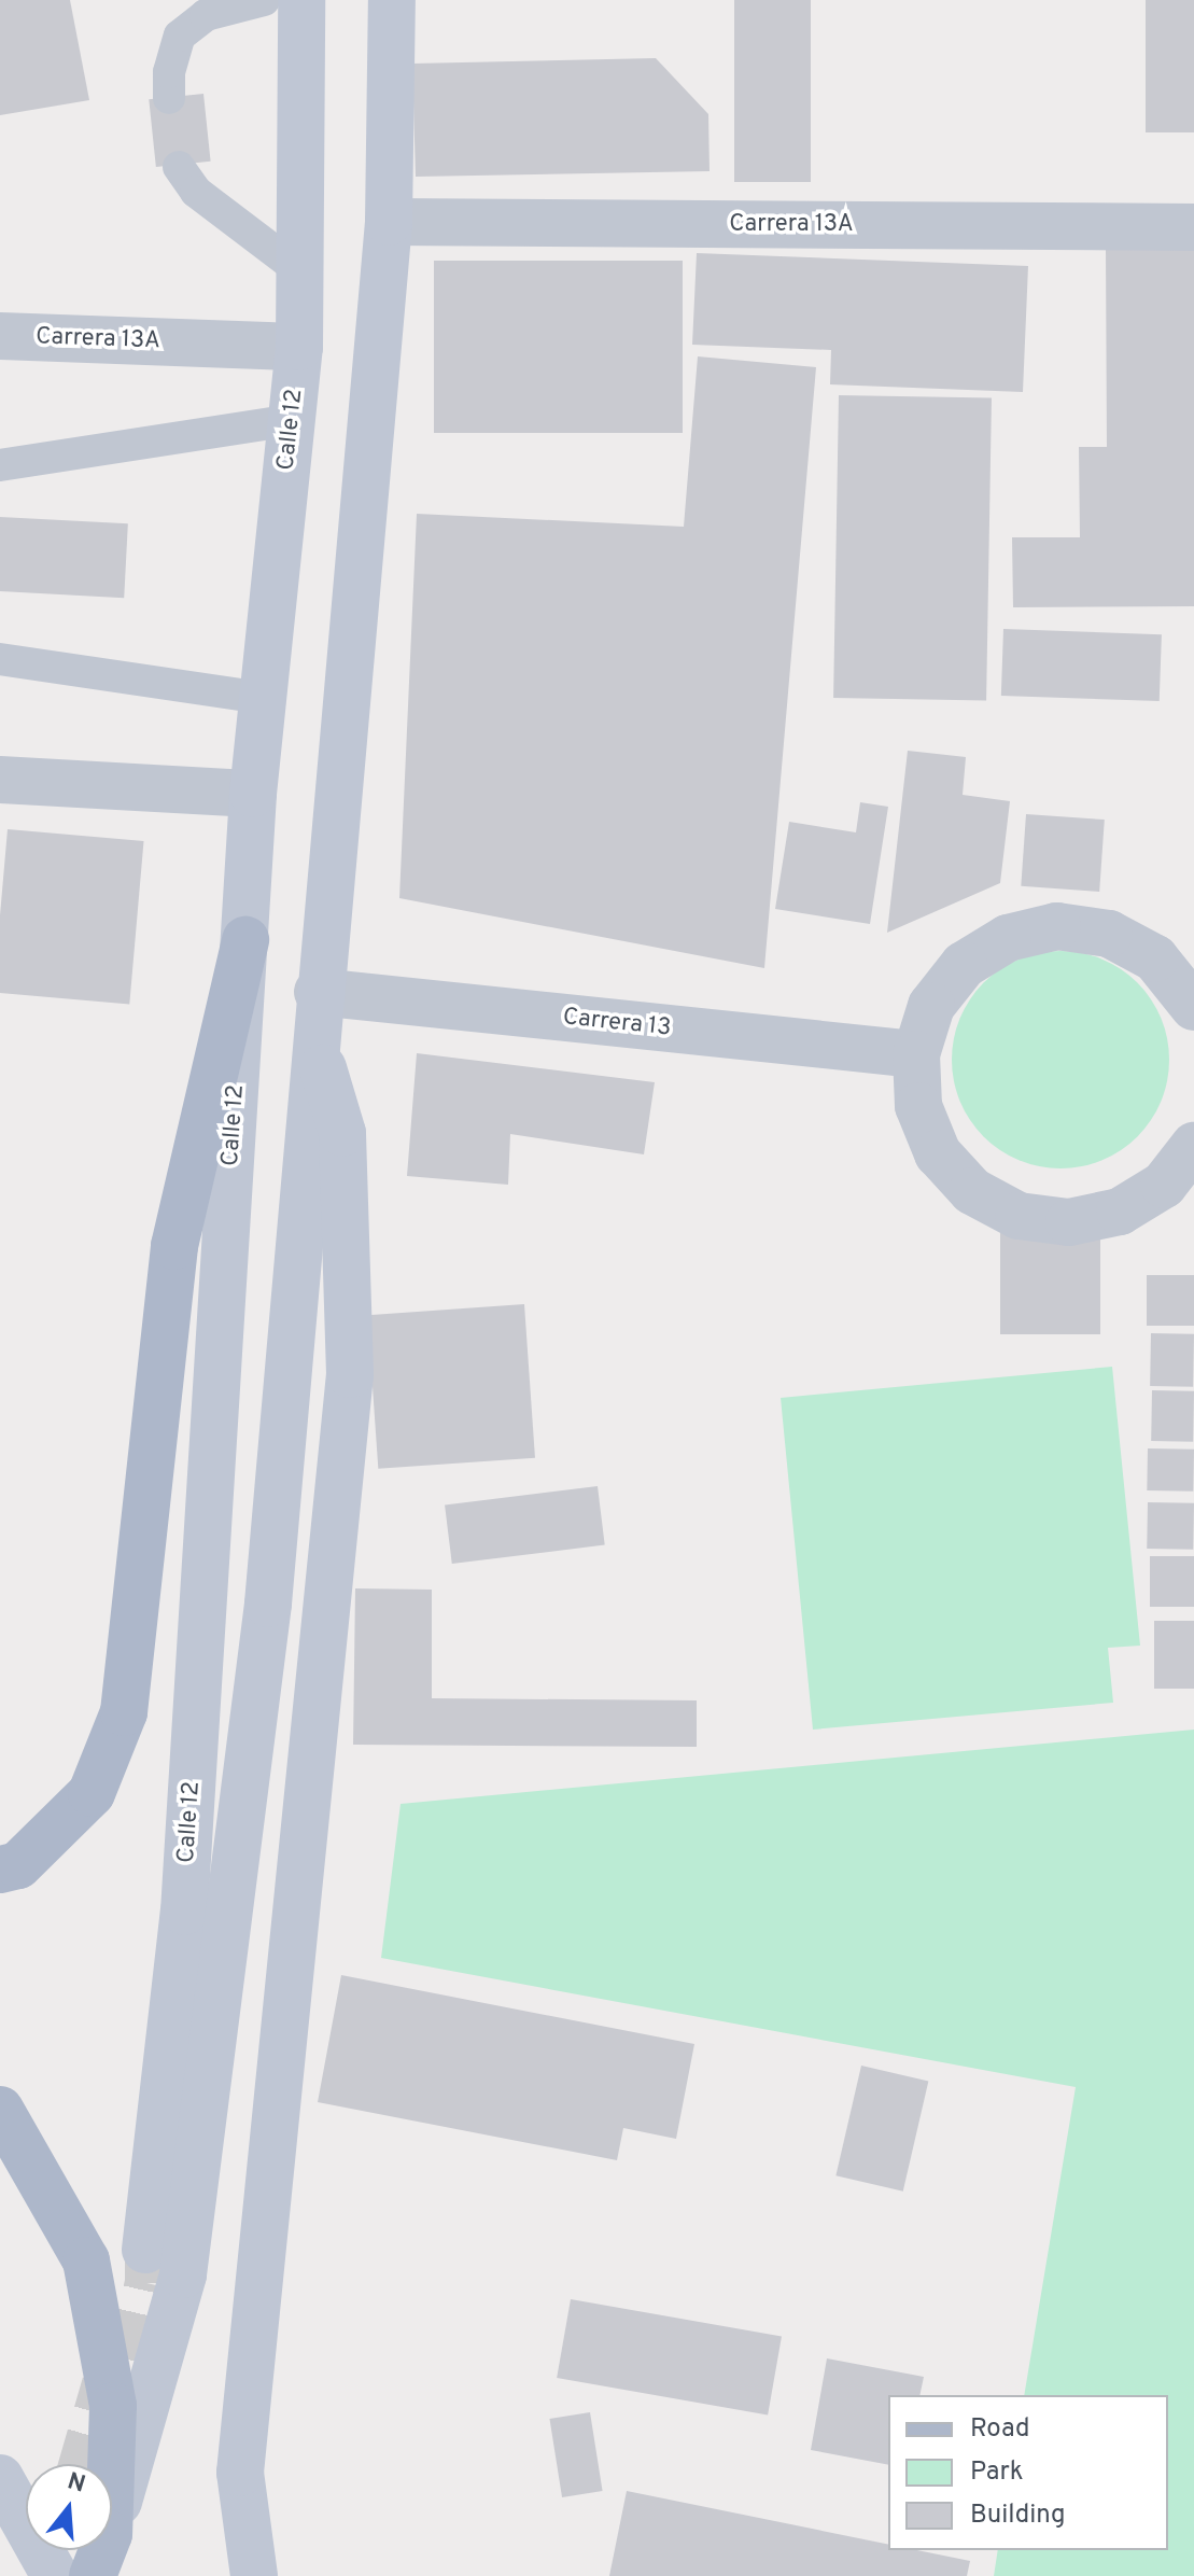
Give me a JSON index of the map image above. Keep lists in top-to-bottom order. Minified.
{"streets":{"main road":["Calle 12"],"street":["Carrera 13A","Carrera 13"]},"crossings":[["Carrera 13A","Calle 12"]],"legend":["Road","Park","Building"],"north":"top"}
